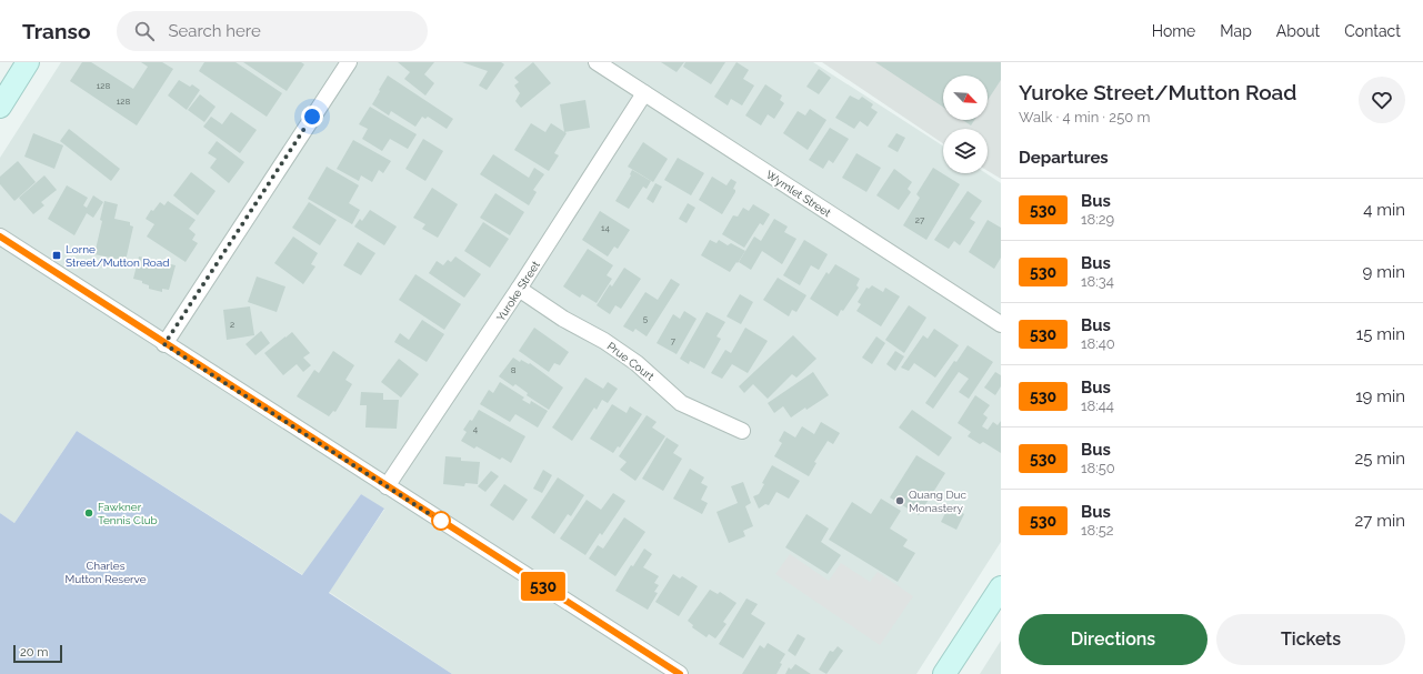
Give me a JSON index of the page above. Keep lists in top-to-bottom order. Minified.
{"streets":{"street":["Wymlet Street","Yuroke Street","Prue Court"]},"crossings":[["Wymlet Street","Yuroke Street"],["Yuroke Street","Prue Court"]],"parks":["Charles Mutton Reserve"],"places":{"transit":["Lorne Street/Mutton Road"],"other":["Quang Duc Monastery","Fawkner Tennis Club"]},"lines":["bus line 530"],"house_numbers":["128","128","27","14","5","2","7","8","4"],"scale_bar":"20 m","north":"bottom right","page":{"header":"Transo","search":"Search here","nav":["Home","Map","About","Contact"],"on_map":"530","heading":[["Yuroke Street/Mutton Road","Walk · 4 min · 250 m"],"Departures"],"list":[{"mark":"530","name":"Bus","note":"18:29","value":"4 min"},{"mark":"530","name":"Bus","note":"18:34","value":"9 min"},{"mark":"530","name":"Bus","note":"18:40","value":"15 min"},{"mark":"530","name":"Bus","note":"18:44","value":"19 min"},{"mark":"530","name":"Bus","note":"18:50","value":"25 min"},{"mark":"530","name":"Bus","note":"18:52","value":"27 min"}],"buttons":["Directions","Tickets"],"scale":"20 m"}}
